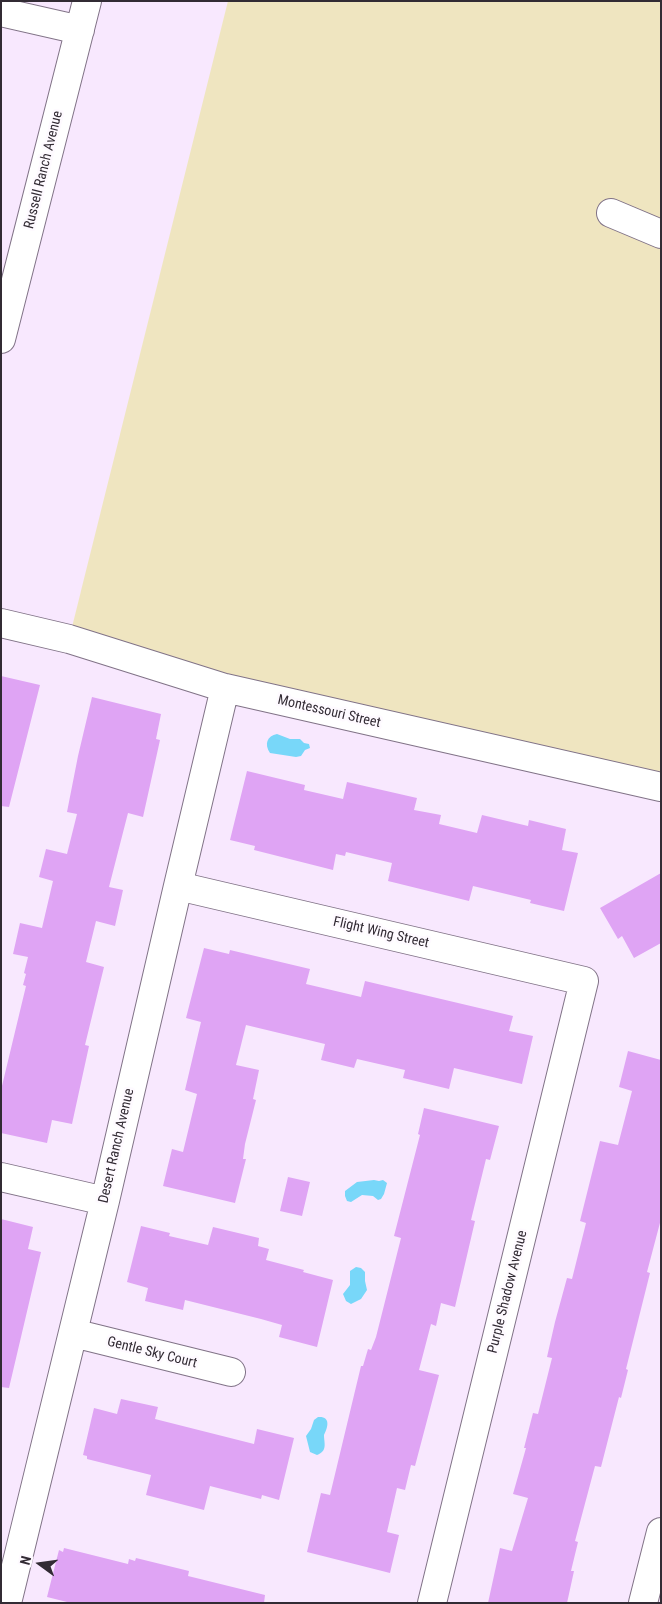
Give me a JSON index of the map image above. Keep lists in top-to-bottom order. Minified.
{"streets":{"street":["Russell Ranch Avenue","Montessouri Street","Flight Wing Street","Desert Ranch Avenue","Purple Shadow Avenue","Gentle Sky Court"]},"crossings":[["Montessouri Street","Desert Ranch Avenue"],["Flight Wing Street","Desert Ranch Avenue"],["Flight Wing Street","Purple Shadow Avenue"],["Desert Ranch Avenue","Gentle Sky Court"]],"north":"left"}
